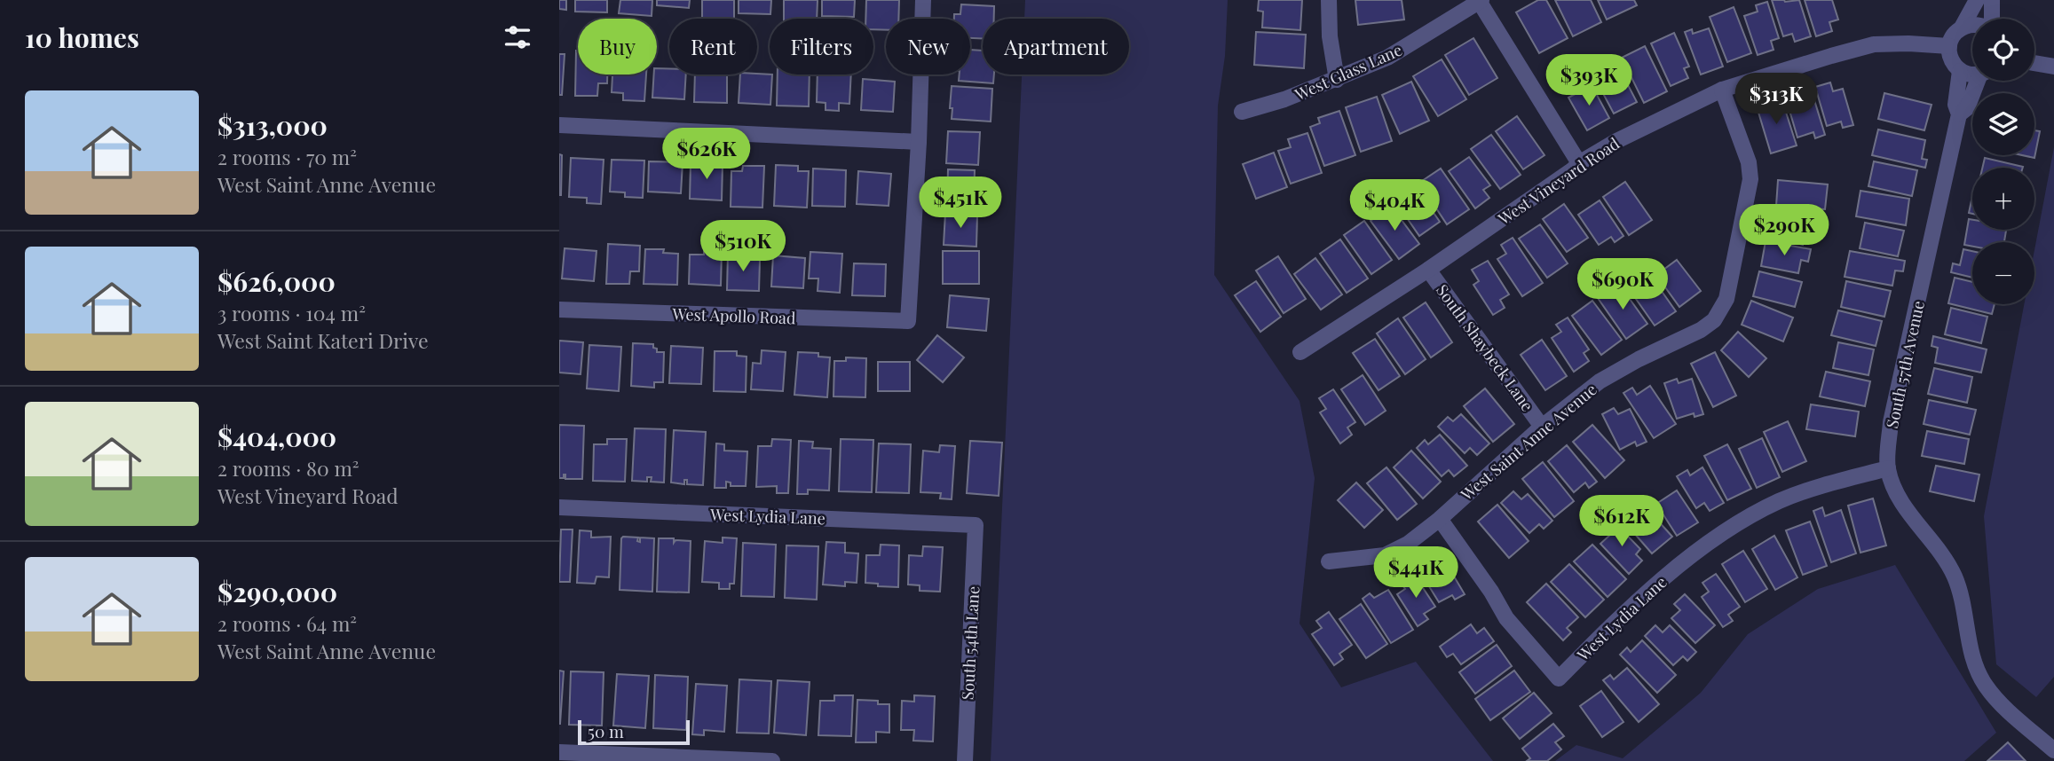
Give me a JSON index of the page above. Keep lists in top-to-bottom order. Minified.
{"streets":{"street":["West Glass Lane","West Vineyard Road","West Apollo Road","South Shaybeck Lane","South 57th Avenue","West Saint Anne Avenue","West Lydia Lane","South 54th Lane"]},"crossings":[["West Vineyard Road","South Shaybeck Lane"],["West Vineyard Road","West Saint Anne Avenue"],["South Shaybeck Lane","West Saint Anne Avenue"],["South 57th Avenue","West Lydia Lane"],["West Saint Anne Avenue","West Lydia Lane"],["West Lydia Lane","South 54th Lane"]],"scale_bar":"50 m","page":{"heading":"10 homes","map_buttons":["+","−"],"chip":["Buy","Rent","Filters","New","Apartment"],"price":["$393K","$313K","$626K","$451K","$404K","$290K","$510K","$690K","$612K","$441K"],"list":[{"name":"$313,000","note":"2 rooms · 70 m² · West Saint Anne Avenue"},{"name":"$626,000","note":"3 rooms · 104 m² · West Saint Kateri Drive"},{"name":"$404,000","note":"2 rooms · 80 m² · West Vineyard Road"},{"name":"$290,000","note":"2 rooms · 64 m² · West Saint Anne Avenue"}],"scale":"50 m"}}
